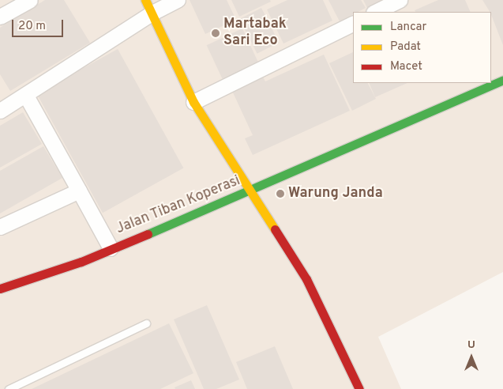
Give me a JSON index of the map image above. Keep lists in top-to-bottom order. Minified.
{"streets":{"street":["Jalan Tiban Koperasi"]},"places":["Martabak Sari Eco","Warung Janda"],"legend":["Lancar","Padat","Macet"],"scale_bar":"20 m","north":"top"}
